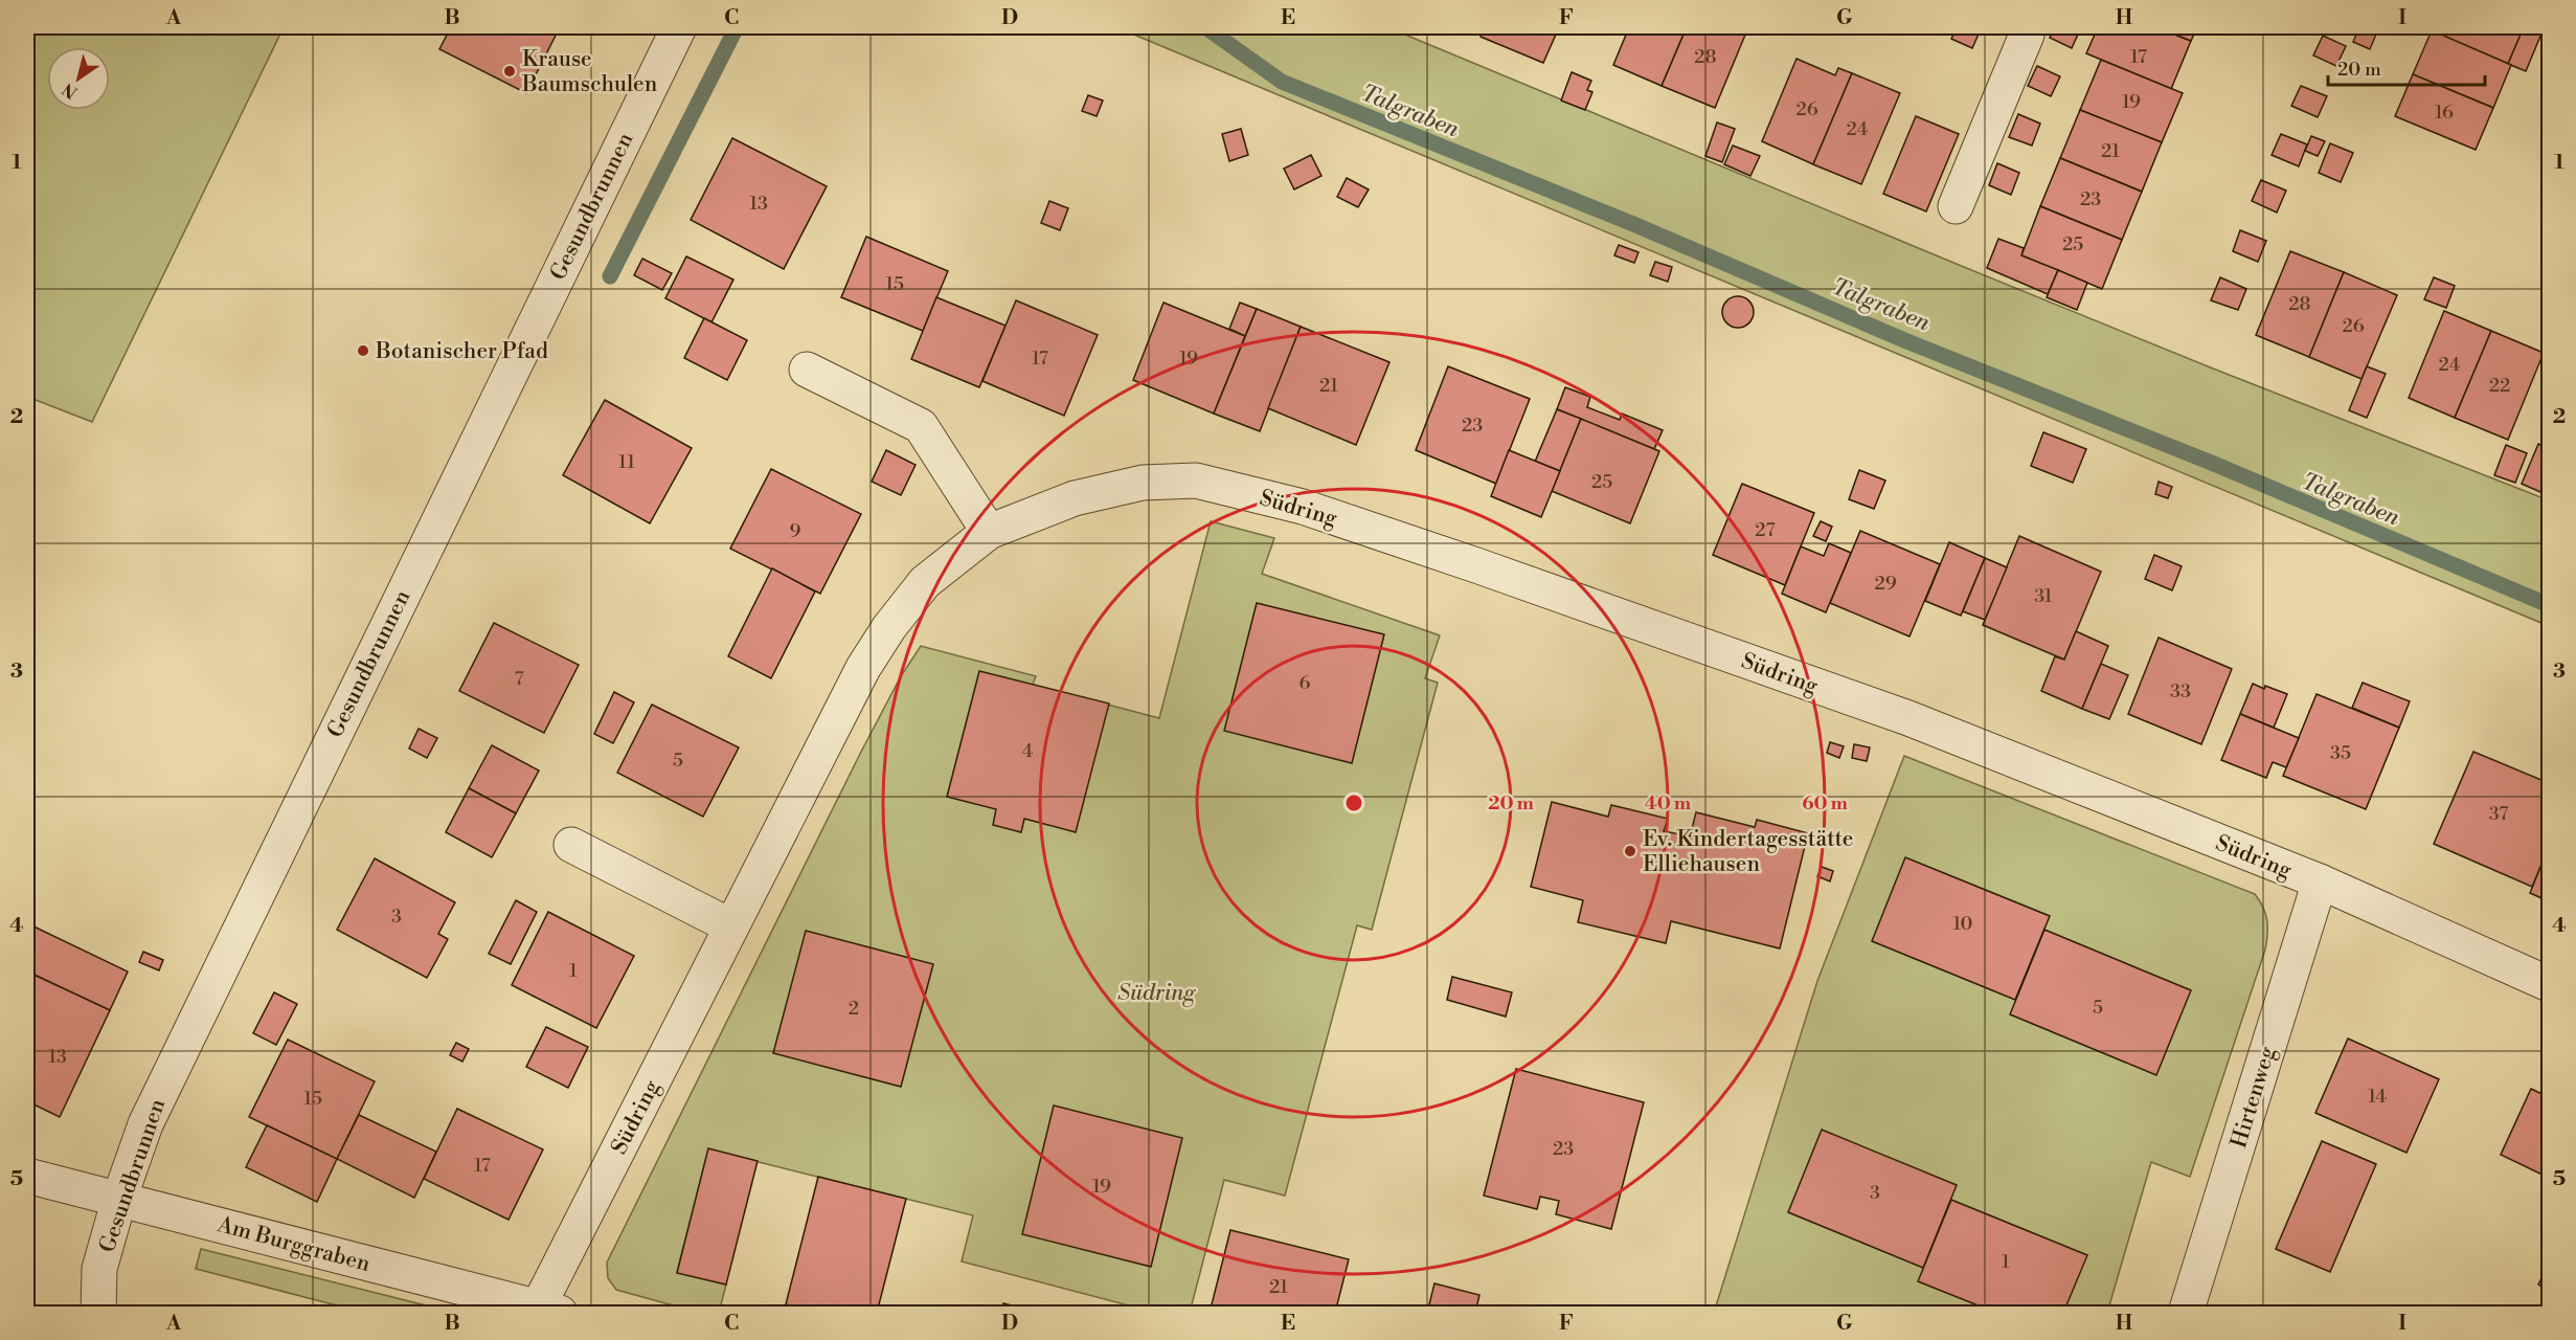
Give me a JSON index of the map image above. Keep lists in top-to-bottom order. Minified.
{"streets":{"street":["Gesundbrunnen","Südring","Hirtenweg","Am Burggraben"]},"crossings":[["Gesundbrunnen","Am Burggraben"],["Südring","Hirtenweg"],["Südring","Am Burggraben"]],"water":["Talgraben"],"parks":["Südring"],"places":["Krause Baumschulen","Botanischer Pfad","Ev. Kindertagesstätte Elliehausen"],"house_numbers":["28","17","19","26","16","24","21","23","13","25","15","28","26","17","19","24","21","22","23","11","25","27","9","29","31","7","6","33","4","35","5","37","3","10","1","5","2","13","14","15","23","17","19","3","1","21"],"scale_bar":"20 m","north":"bottom left","grid":{"columns":["A","B","C","D","E","F","G","H","I"],"rows":["1","2","3","4","5"]},"rings":["20 m","40 m","60 m"]}
